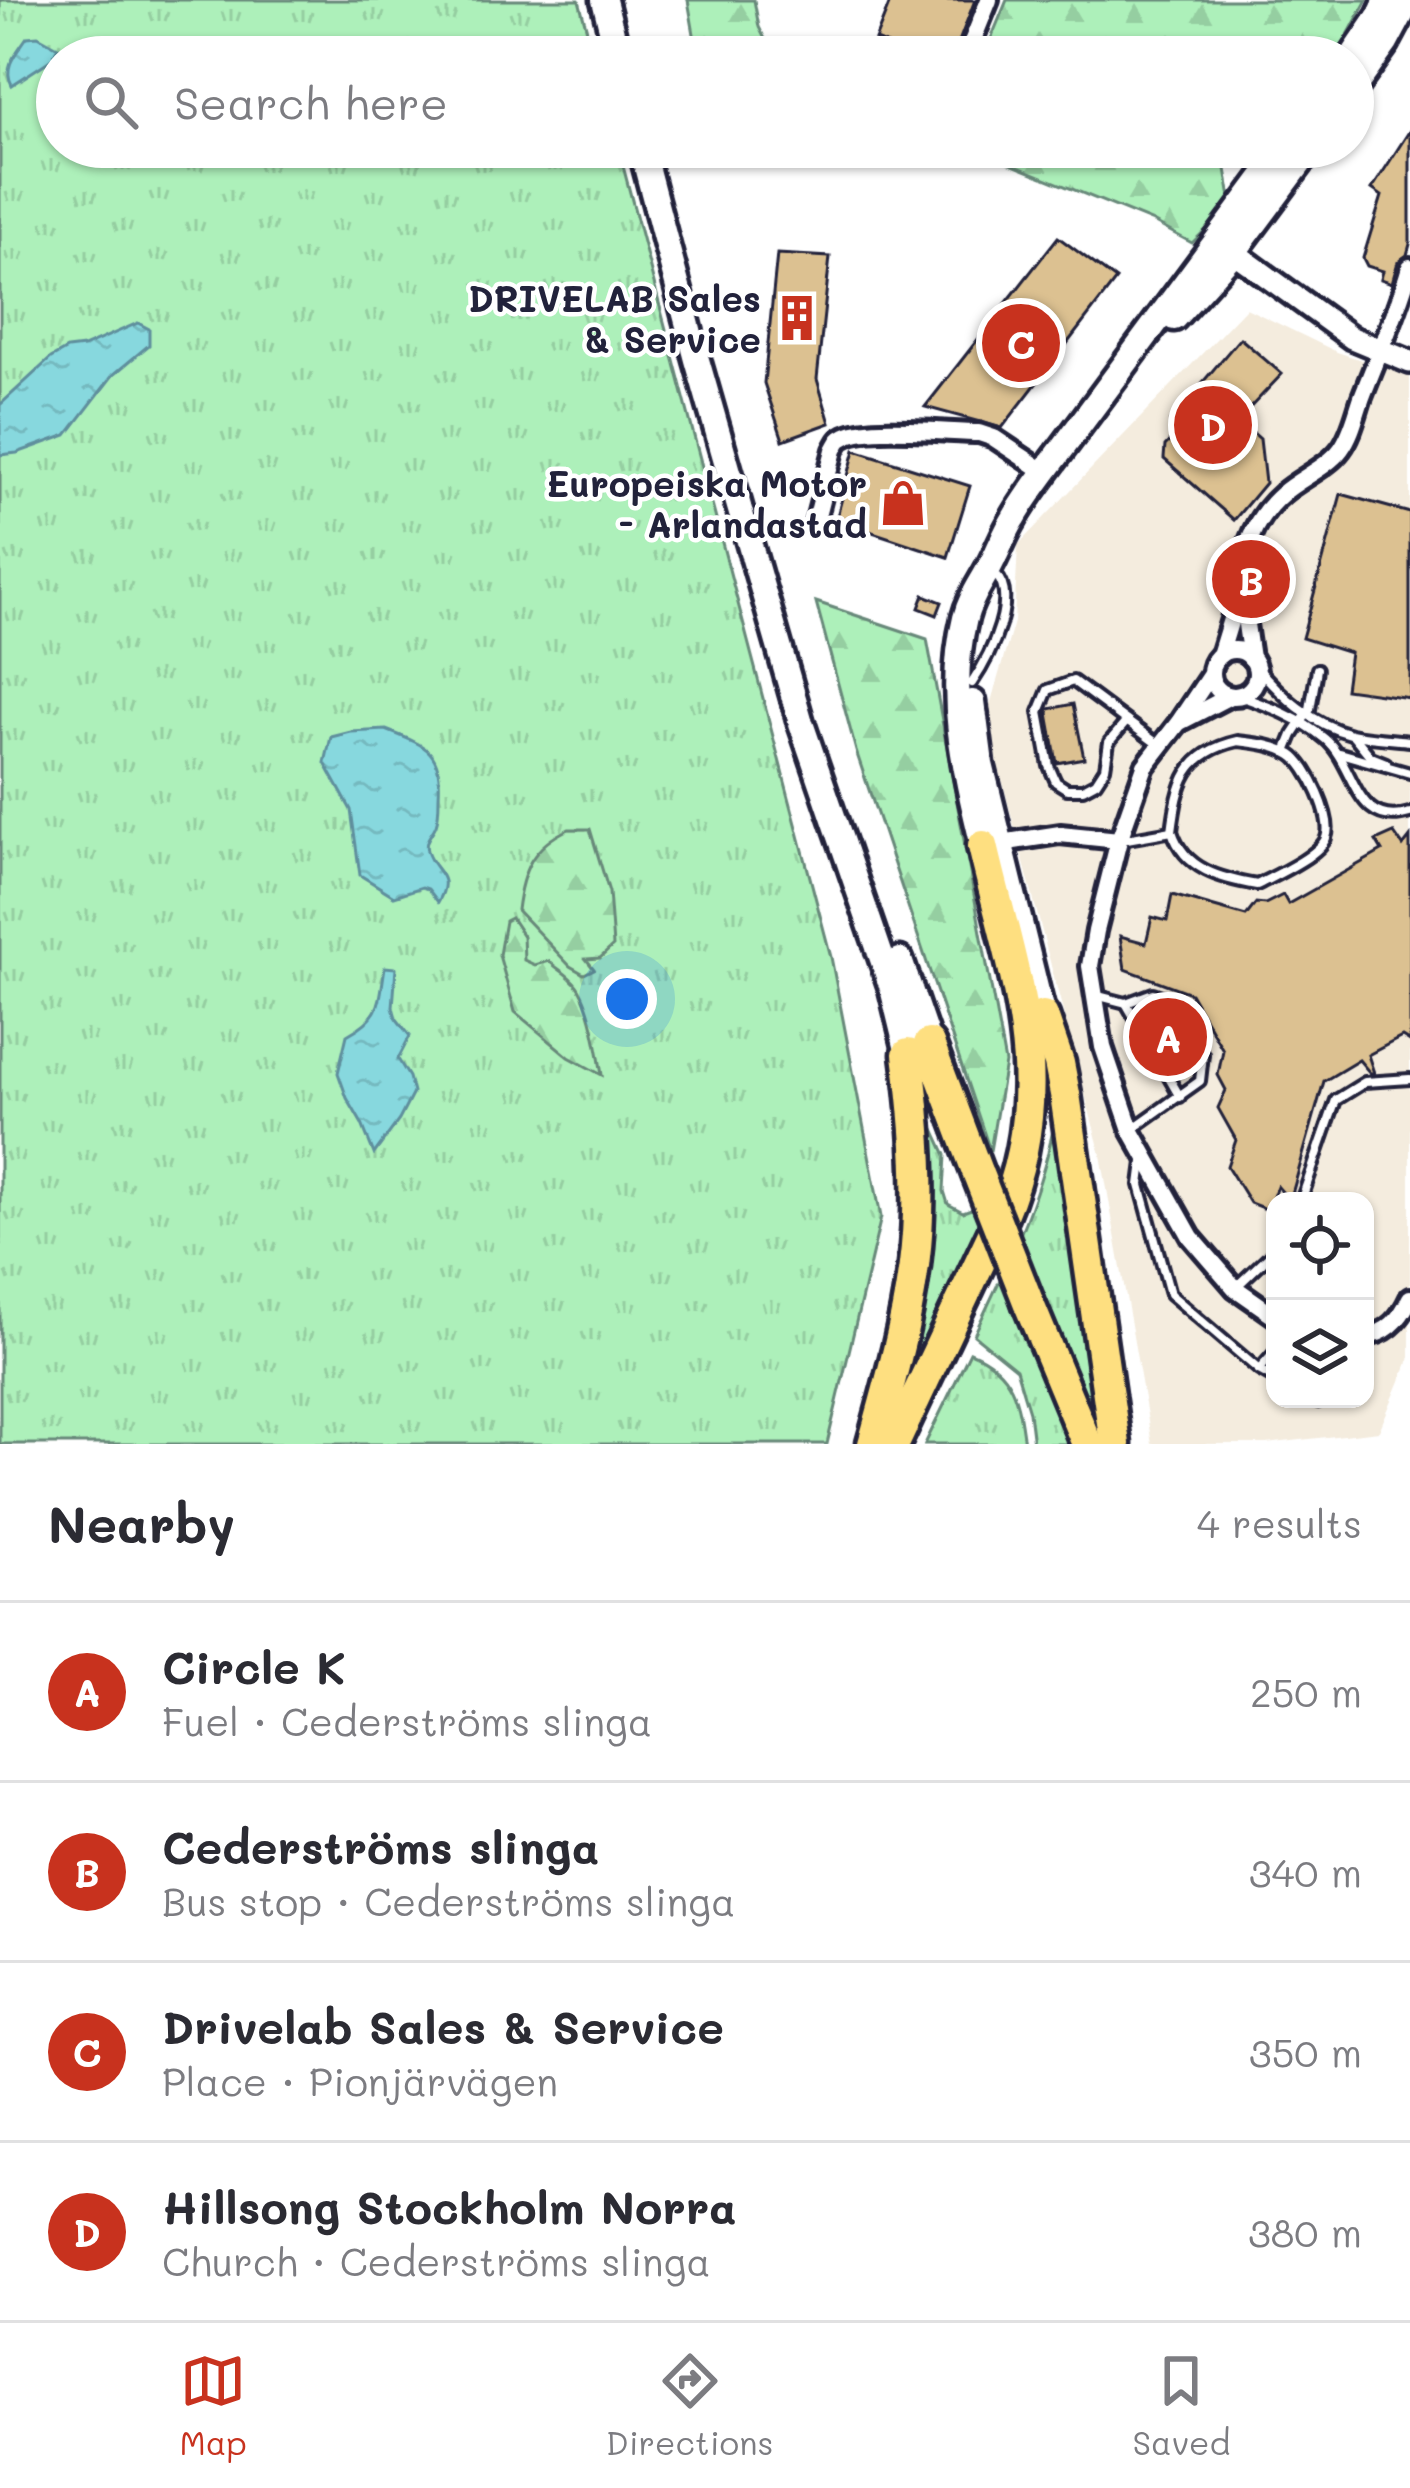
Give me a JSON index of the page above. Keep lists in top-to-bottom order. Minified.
{"places":{"building":["DRIVELAB Sales & Service"],"shop":["Europeiska Motor - Arlandastad"]},"page":{"search":"Search here","pins":["C","D","B","A"],"heading":["Nearby","4 results"],"list":[{"mark":"A","name":"Circle K","note":"Fuel · Cederströms slinga","value":"250 m"},{"mark":"B","name":"Cederströms slinga","note":"Bus stop · Cederströms slinga","value":"340 m"},{"mark":"C","name":"Drivelab Sales & Service","note":"Place · Pionjärvägen","value":"350 m"},{"mark":"D","name":"Hillsong Stockholm Norra","note":"Church · Cederströms slinga","value":"380 m"}],"nav":["Map","Directions","Saved"]}}
